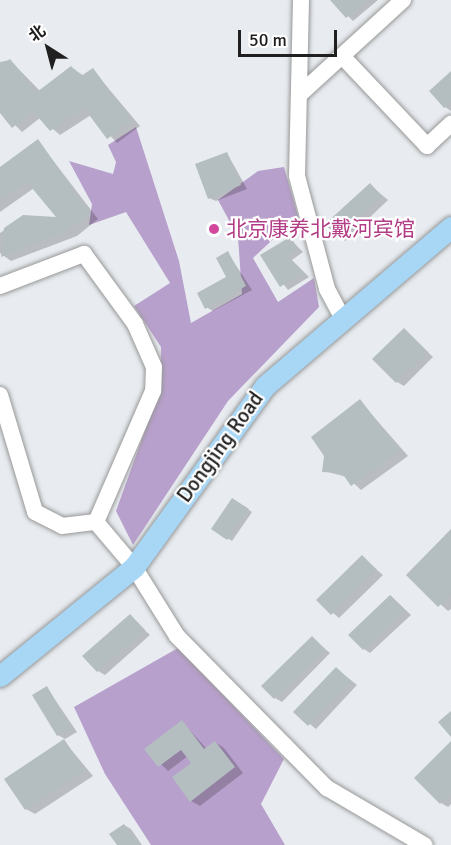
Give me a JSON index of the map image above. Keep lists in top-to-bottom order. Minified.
{"streets":{"main road":["Dongjing Road"]},"places":["北京康养北戴河宾馆"],"scale_bar":"50 m","north":"top left"}
